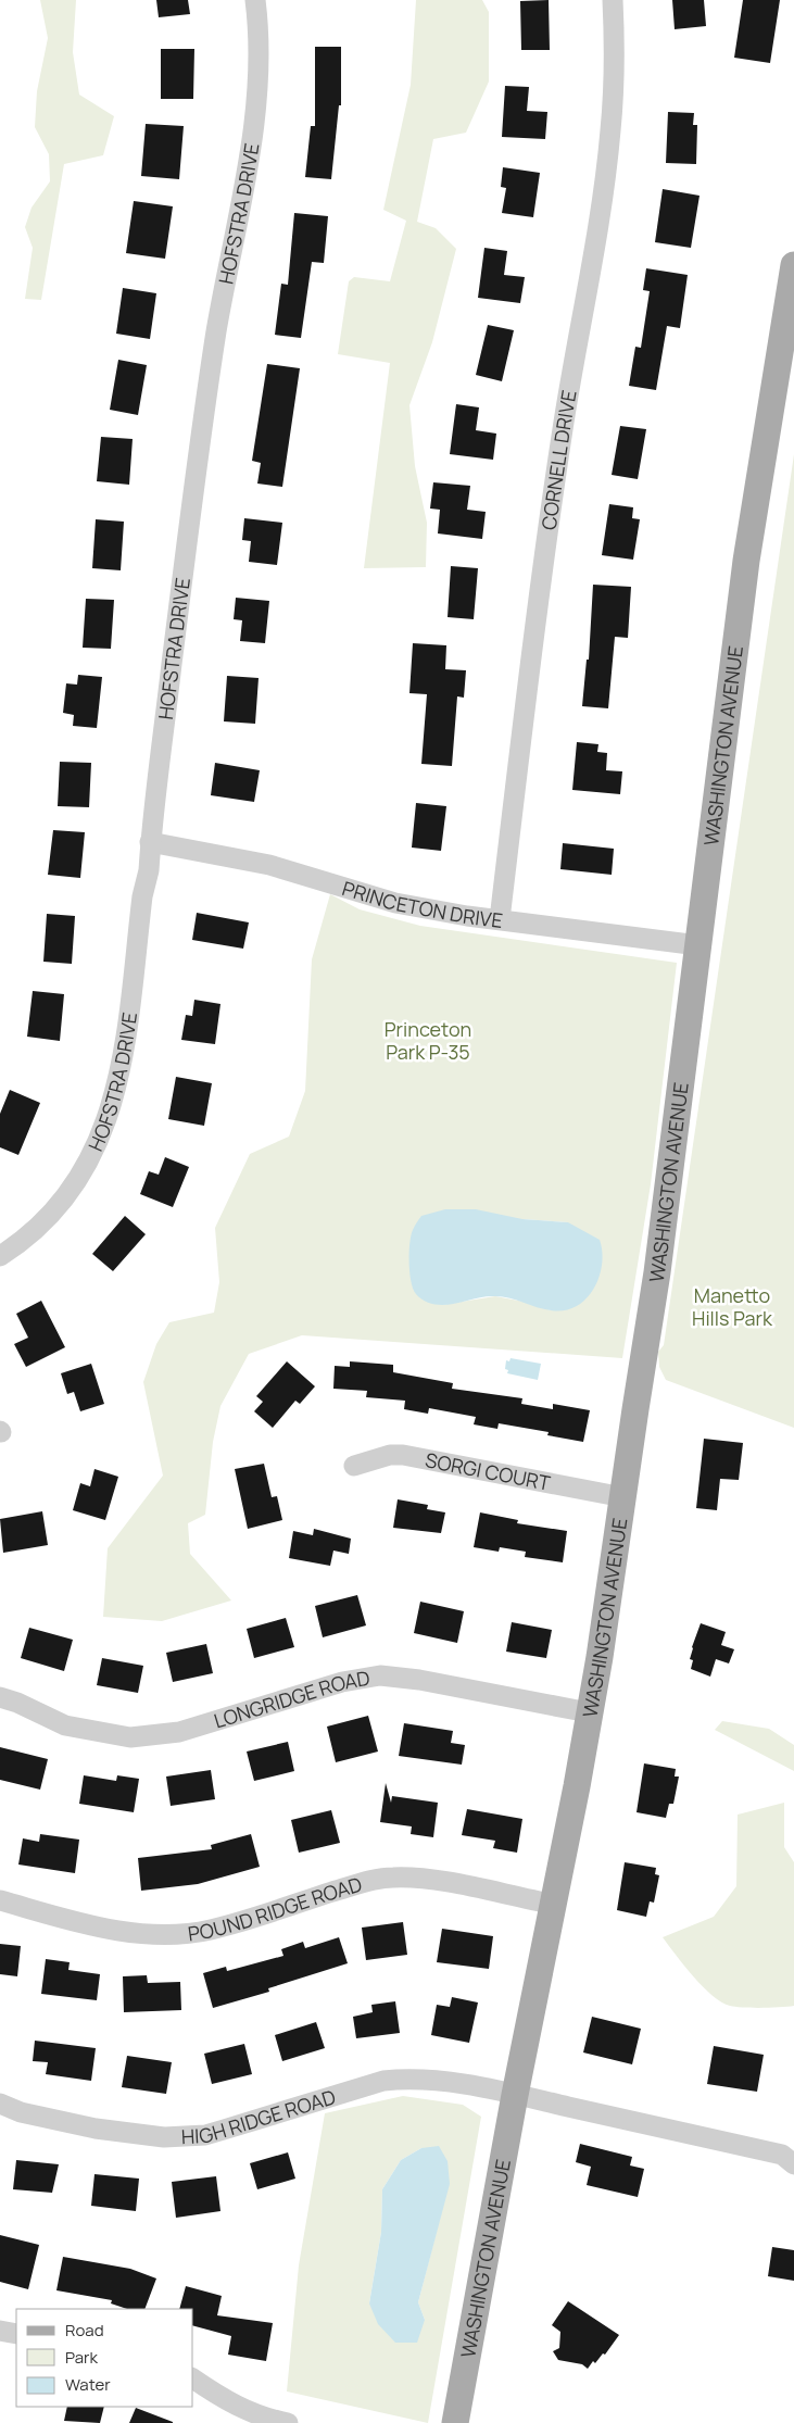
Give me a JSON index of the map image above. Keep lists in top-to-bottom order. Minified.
{"streets":{"main road":["WASHINGTON AVENUE"],"street":["HOFSTRA DRIVE","CORNELL DRIVE","PRINCETON DRIVE","SORGI COURT","LONGRIDGE ROAD","POUND RIDGE ROAD","HIGH RIDGE ROAD"]},"crossings":[["HOFSTRA DRIVE","PRINCETON DRIVE"],["CORNELL DRIVE","PRINCETON DRIVE"],["WASHINGTON AVENUE","PRINCETON DRIVE"],["WASHINGTON AVENUE","SORGI COURT"],["WASHINGTON AVENUE","LONGRIDGE ROAD"],["WASHINGTON AVENUE","POUND RIDGE ROAD"],["WASHINGTON AVENUE","HIGH RIDGE ROAD"]],"parks":["Princeton Park P-35","Manetto Hills Park"],"legend":["Road","Park","Water"]}
